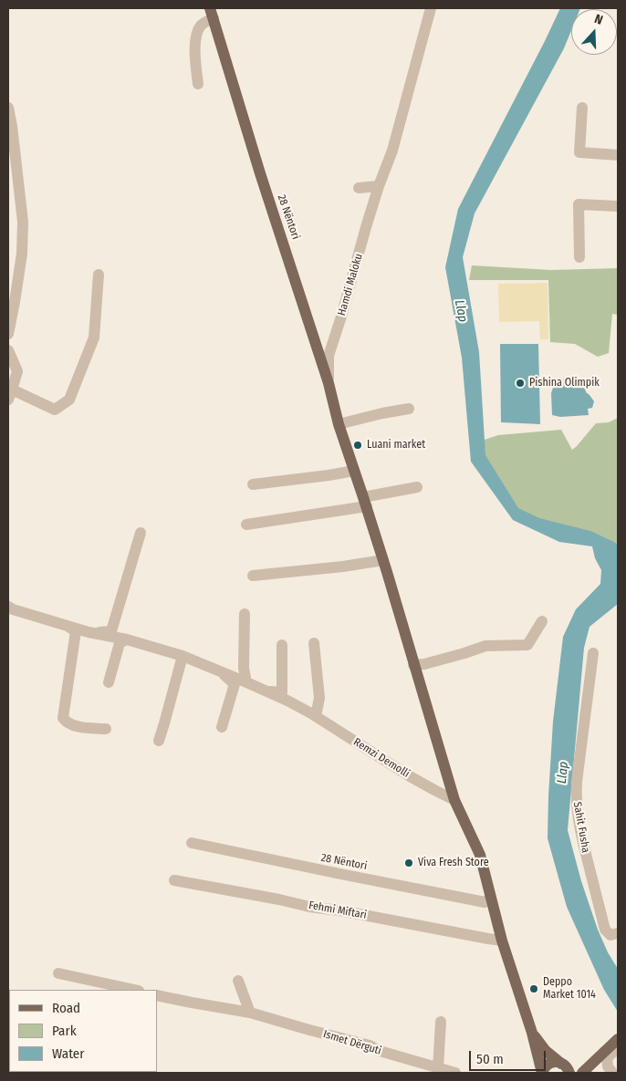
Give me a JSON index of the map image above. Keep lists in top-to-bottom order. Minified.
{"streets":{"main road":["28 Nëntori"],"street":["Hamdi Maloku","Remzi Demolli","Sahit Fusha","Fehmi Miftari","Ismet Dërguti"]},"crossings":[["28 Nëntori","Hamdi Maloku"],["28 Nëntori","Remzi Demolli"],["28 Nëntori","Fehmi Miftari"]],"water":["Llap"],"places":["Pishina Olimpik","Luani market","Viva Fresh Store","Deppo Market 1014"],"legend":["Road","Park","Water"],"scale_bar":"50 m","north":"top"}
